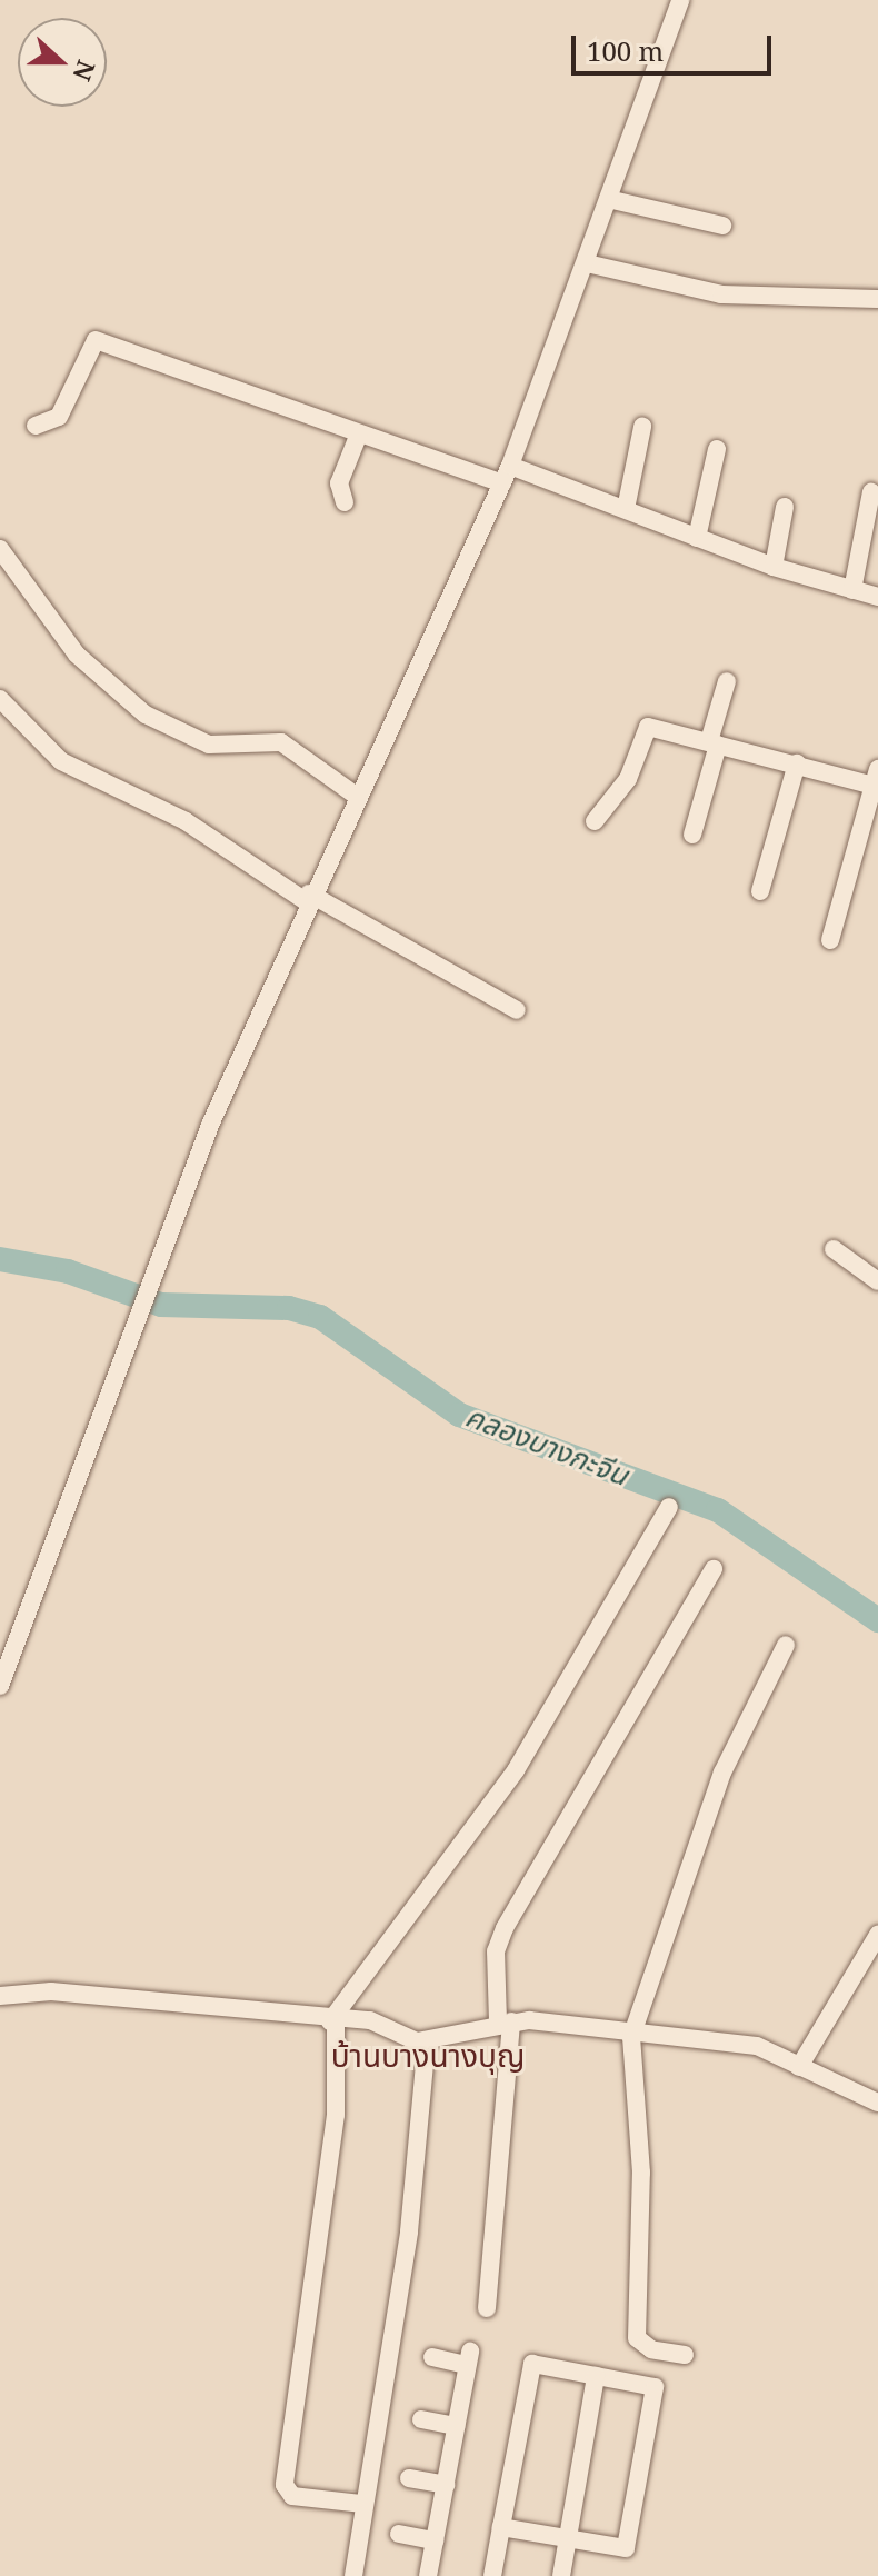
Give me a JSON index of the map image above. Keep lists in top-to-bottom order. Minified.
{"districts":["บ้านบางนางบุญ"],"water":["คลองบางกะจีน"],"scale_bar":"100 m","north":"right"}
